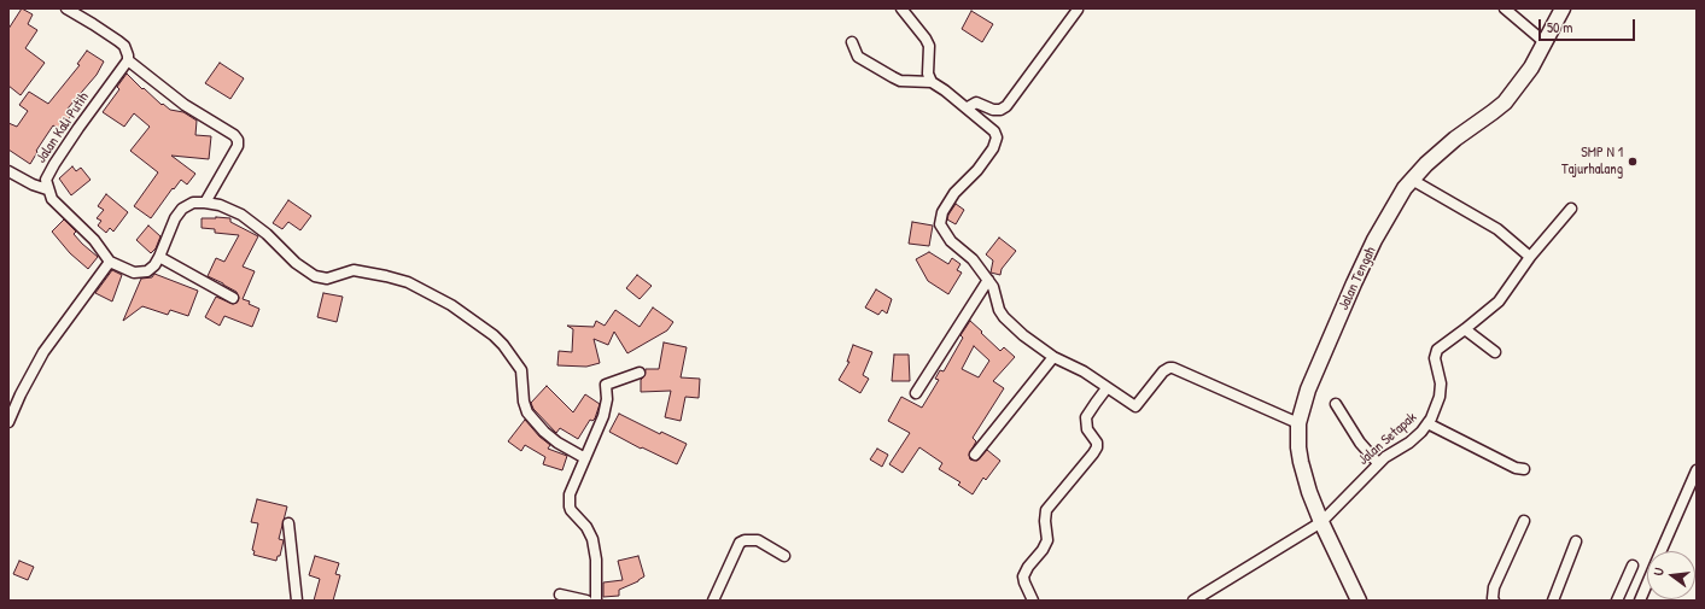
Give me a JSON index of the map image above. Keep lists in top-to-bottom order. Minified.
{"streets":{"main road":["Jalan Tengah"],"street":["Jalan Kali Putih","Jalan Setapak"]},"crossings":[["Jalan Tengah","Jalan Setapak"]],"places":["SMP N 1 Tajurhalang"],"scale_bar":"50 m","north":"left"}
